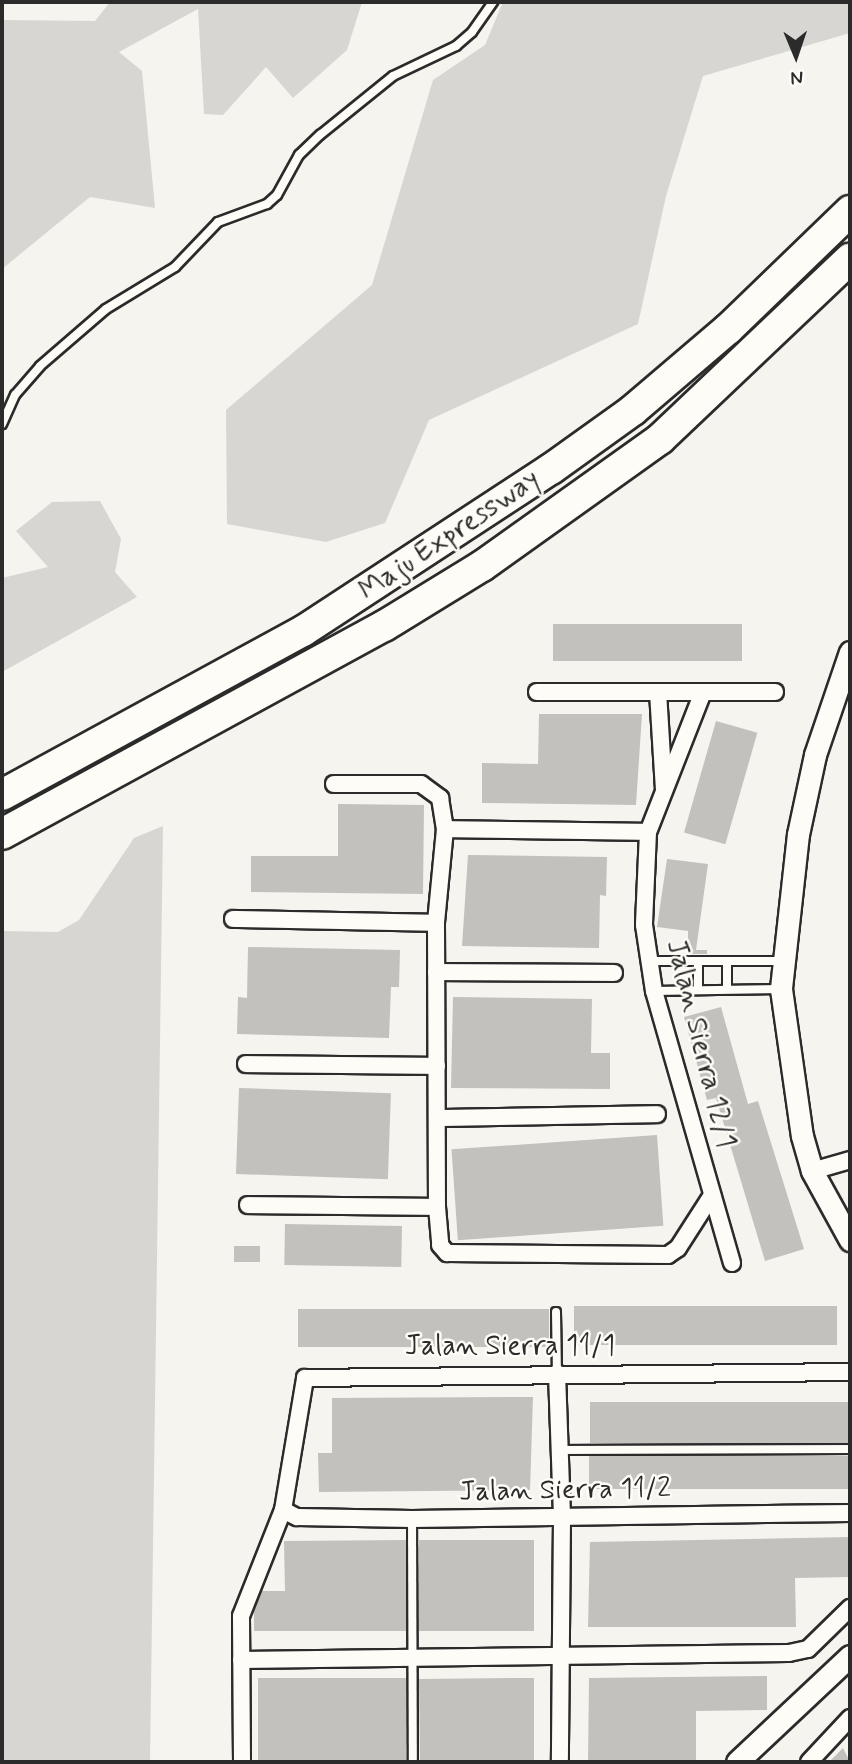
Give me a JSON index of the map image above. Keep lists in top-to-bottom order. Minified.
{"streets":{"highway":["Maju Expressway"],"street":["Jalan Sierra 12/1","Jalan Sierra 11/1","Jalan Sierra 11/2"]},"crossings":[["Jalan Sierra 11/1","Jalan Sierra 11/2"]],"north":"bottom"}
